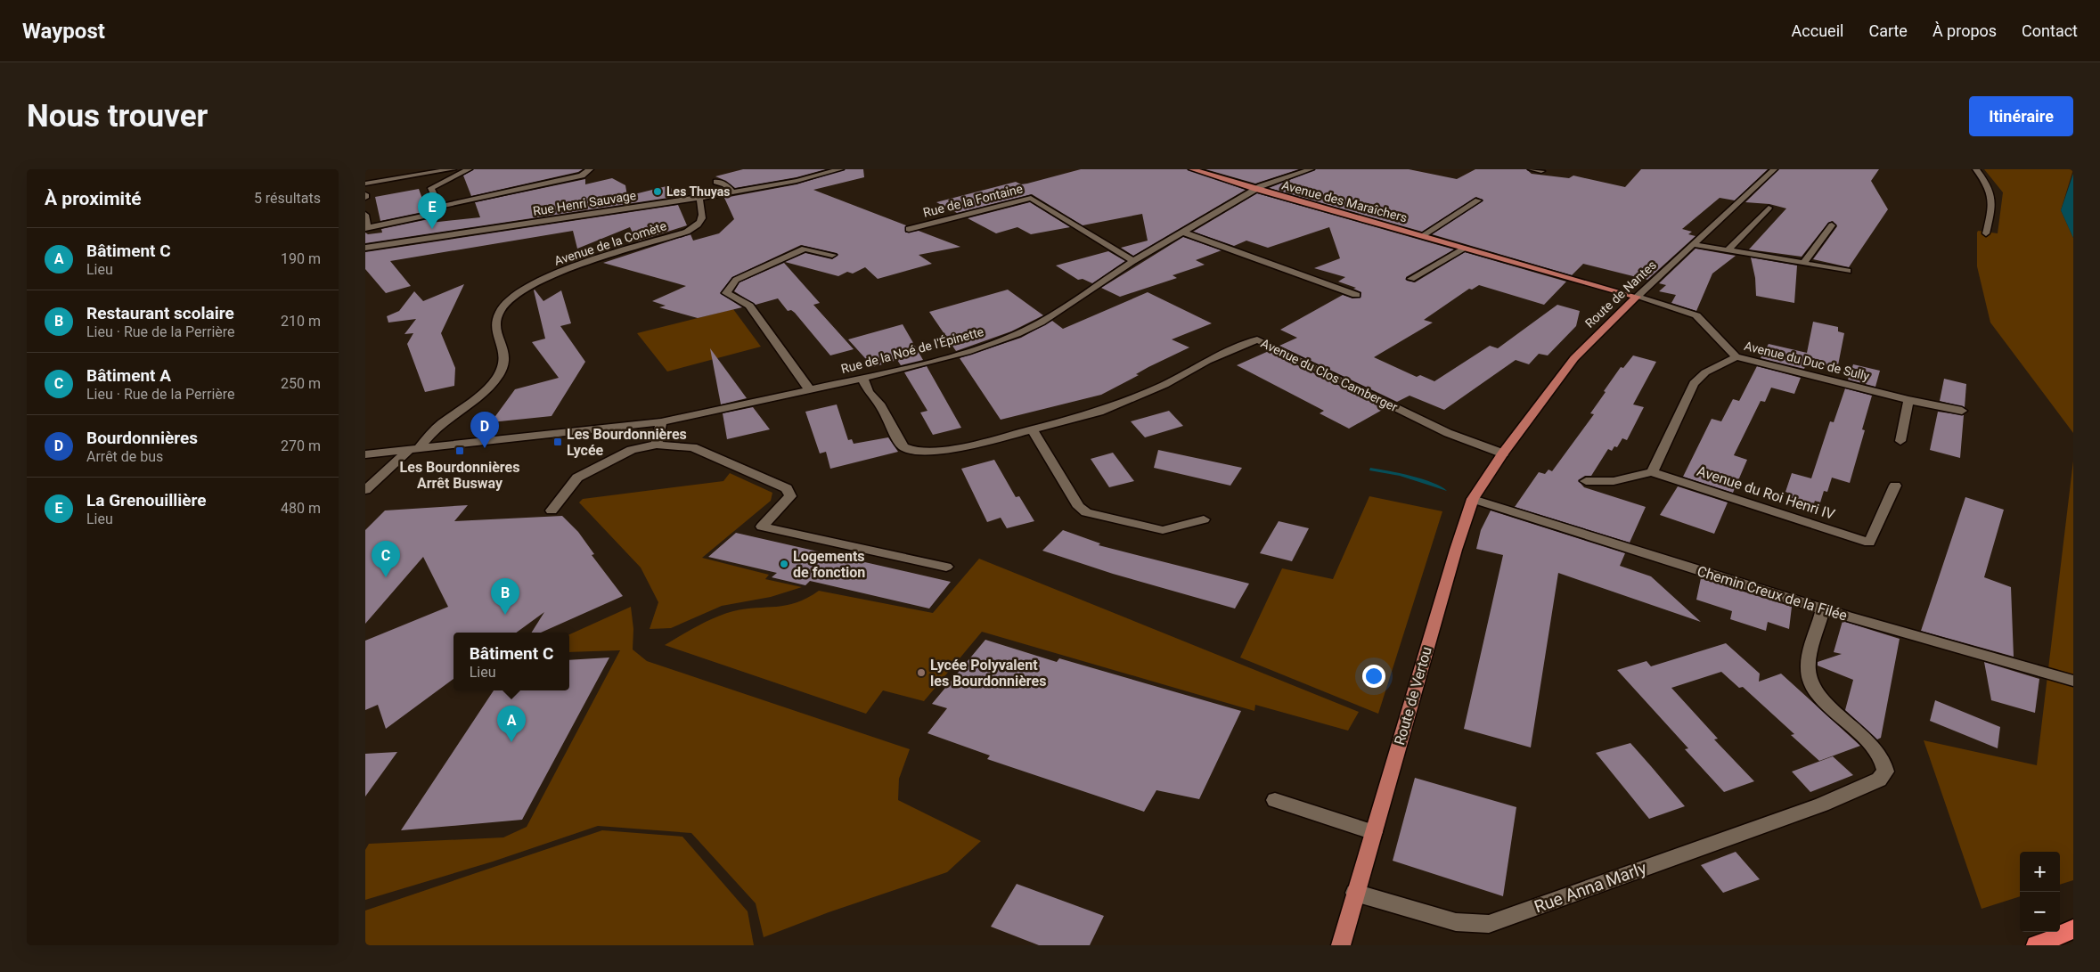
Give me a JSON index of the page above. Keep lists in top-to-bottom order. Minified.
{"streets":{"main road":["Avenue des Maraîchers","Route de Nantes","Route de Vertou"],"street":["Rue de la Fontaine","Rue Henri Sauvage","Avenue de la Comète","Rue de la Noé de l'Épinette","Avenue du Duc de Sully","Avenue du Clos Camberger","Avenue du Roi Henri IV","Chemin Creux de la Filée","Rue Anna Marly"]},"crossings":[["Rue de la Fontaine","Rue de la Noé de l'Épinette"],["Avenue des Maraîchers","Route de Nantes"],["Avenue des Maraîchers","Rue de la Noé de l'Épinette"],["Avenue des Maraîchers","Avenue du Duc de Sully"],["Rue Henri Sauvage","Avenue de la Comète"],["Avenue de la Comète","Rue de la Noé de l'Épinette"],["Route de Nantes","Avenue du Duc de Sully"],["Route de Nantes","Avenue du Clos Camberger"],["Route de Nantes","Route de Vertou"],["Rue de la Noé de l'Épinette","Avenue du Clos Camberger"],["Avenue du Clos Camberger","Route de Vertou"],["Chemin Creux de la Filée","Route de Vertou"],["Chemin Creux de la Filée","Rue Anna Marly"],["Route de Vertou","Rue Anna Marly"]],"places":{"other":["Les Thuyas","Logements de fonction","Lycée Polyvalent les Bourdonnières"],"transit":["Les Bourdonnières Lycée","Les Bourdonnières Arrêt Busway"]},"page":{"header":"Waypost","nav":["Accueil","Carte","À propos","Contact"],"buttons":"Itinéraire","title":"Nous trouver","heading":["À proximité","5 résultats"],"pins":["E","D","C","B","A"],"list":[{"mark":"A","name":"Bâtiment C","note":"Lieu","value":"190 m"},{"mark":"B","name":"Restaurant scolaire","note":"Lieu · Rue de la Perrière","value":"210 m"},{"mark":"C","name":"Bâtiment A","note":"Lieu · Rue de la Perrière","value":"250 m"},{"mark":"D","name":"Bourdonnières","note":"Arrêt de bus","value":"270 m"},{"mark":"E","name":"La Grenouillière","note":"Lieu","value":"480 m"}],"popup":["Bâtiment C","Lieu"],"map_buttons":["+","−"]}}
